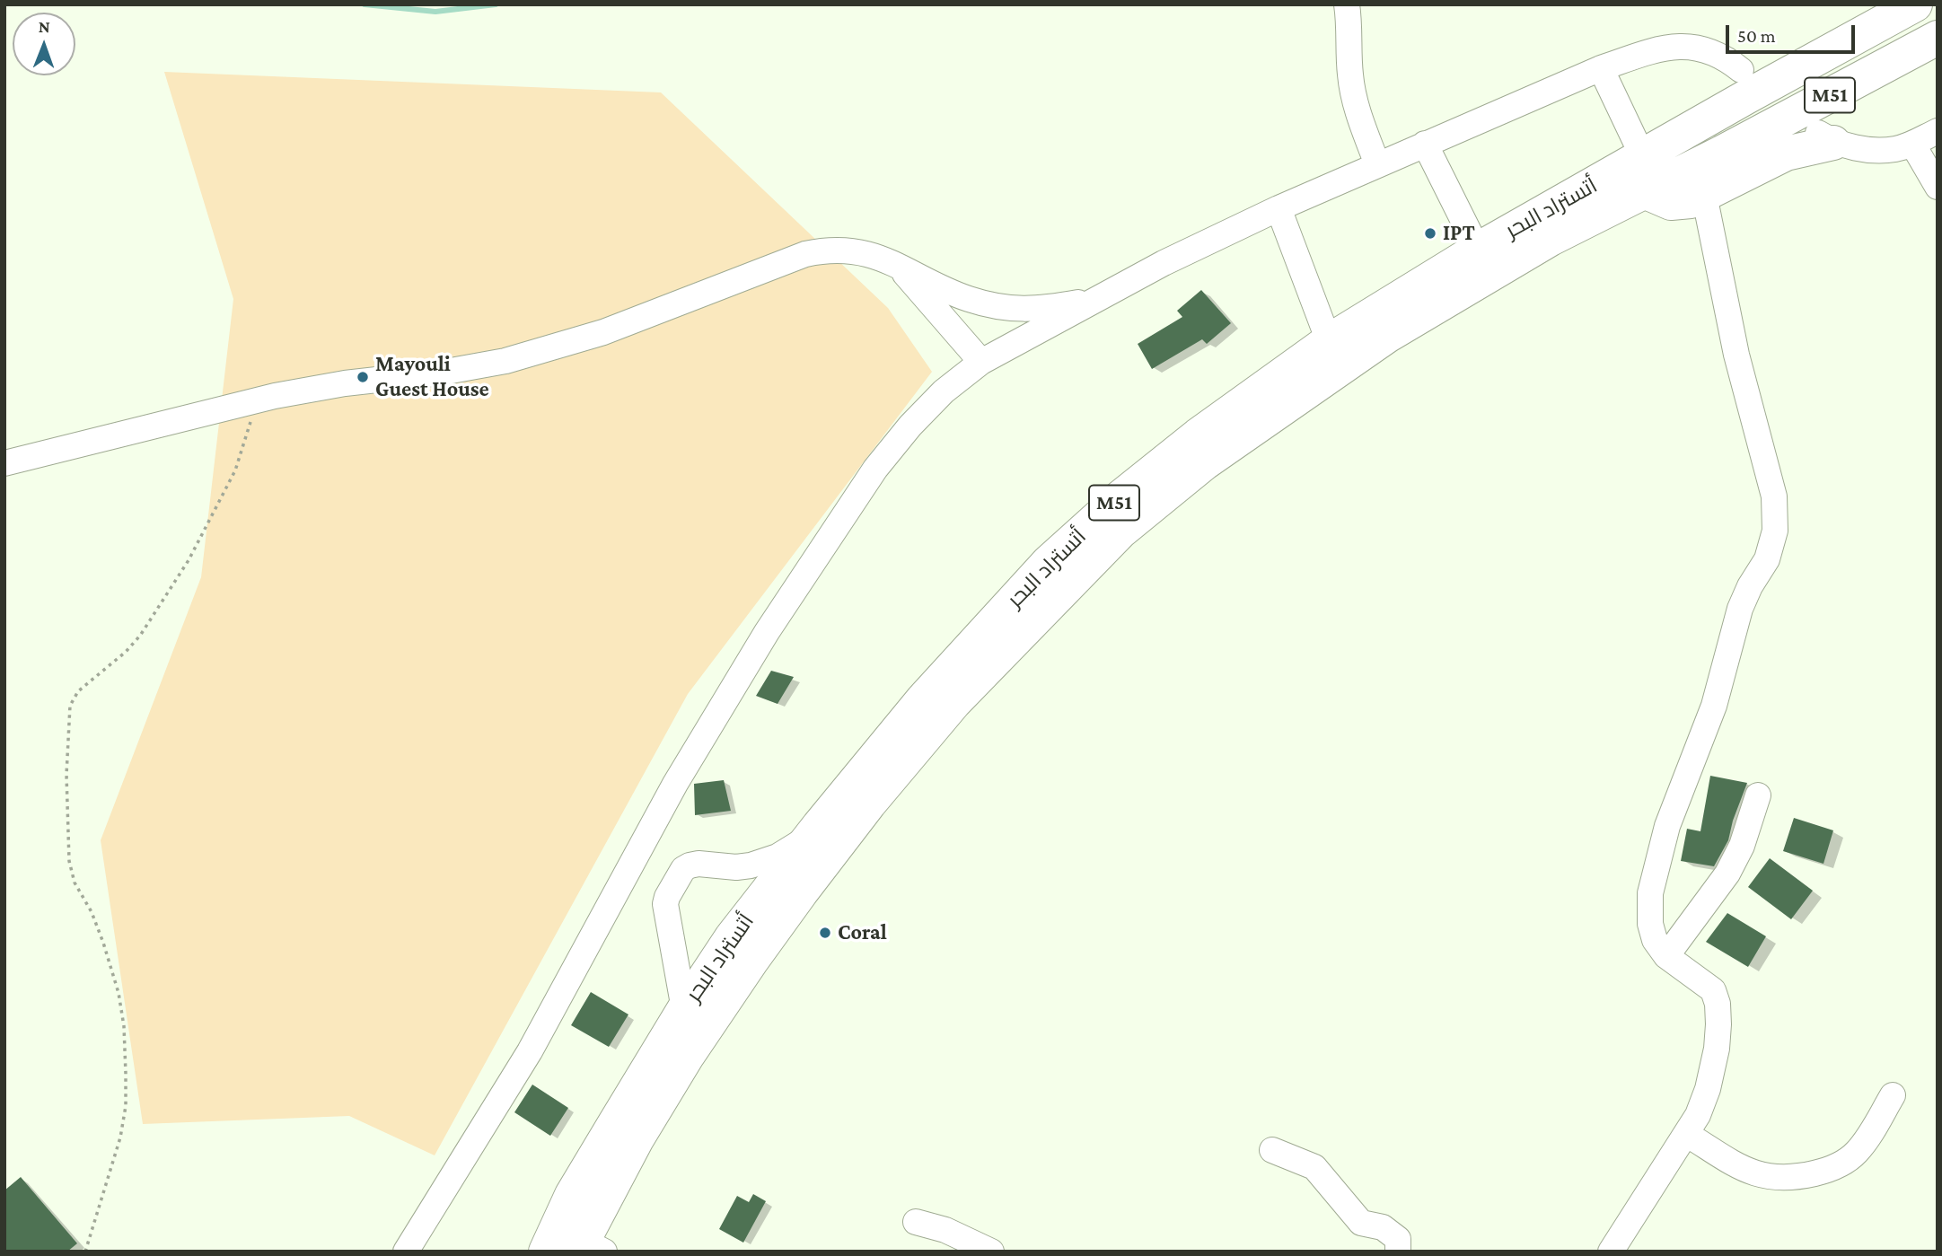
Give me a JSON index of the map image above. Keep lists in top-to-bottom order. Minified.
{"streets":{"highway":["M51","أتستراد البحر"]},"places":["IPT","Mayouli Guest House","Coral"],"scale_bar":"50 m","north":"top"}
